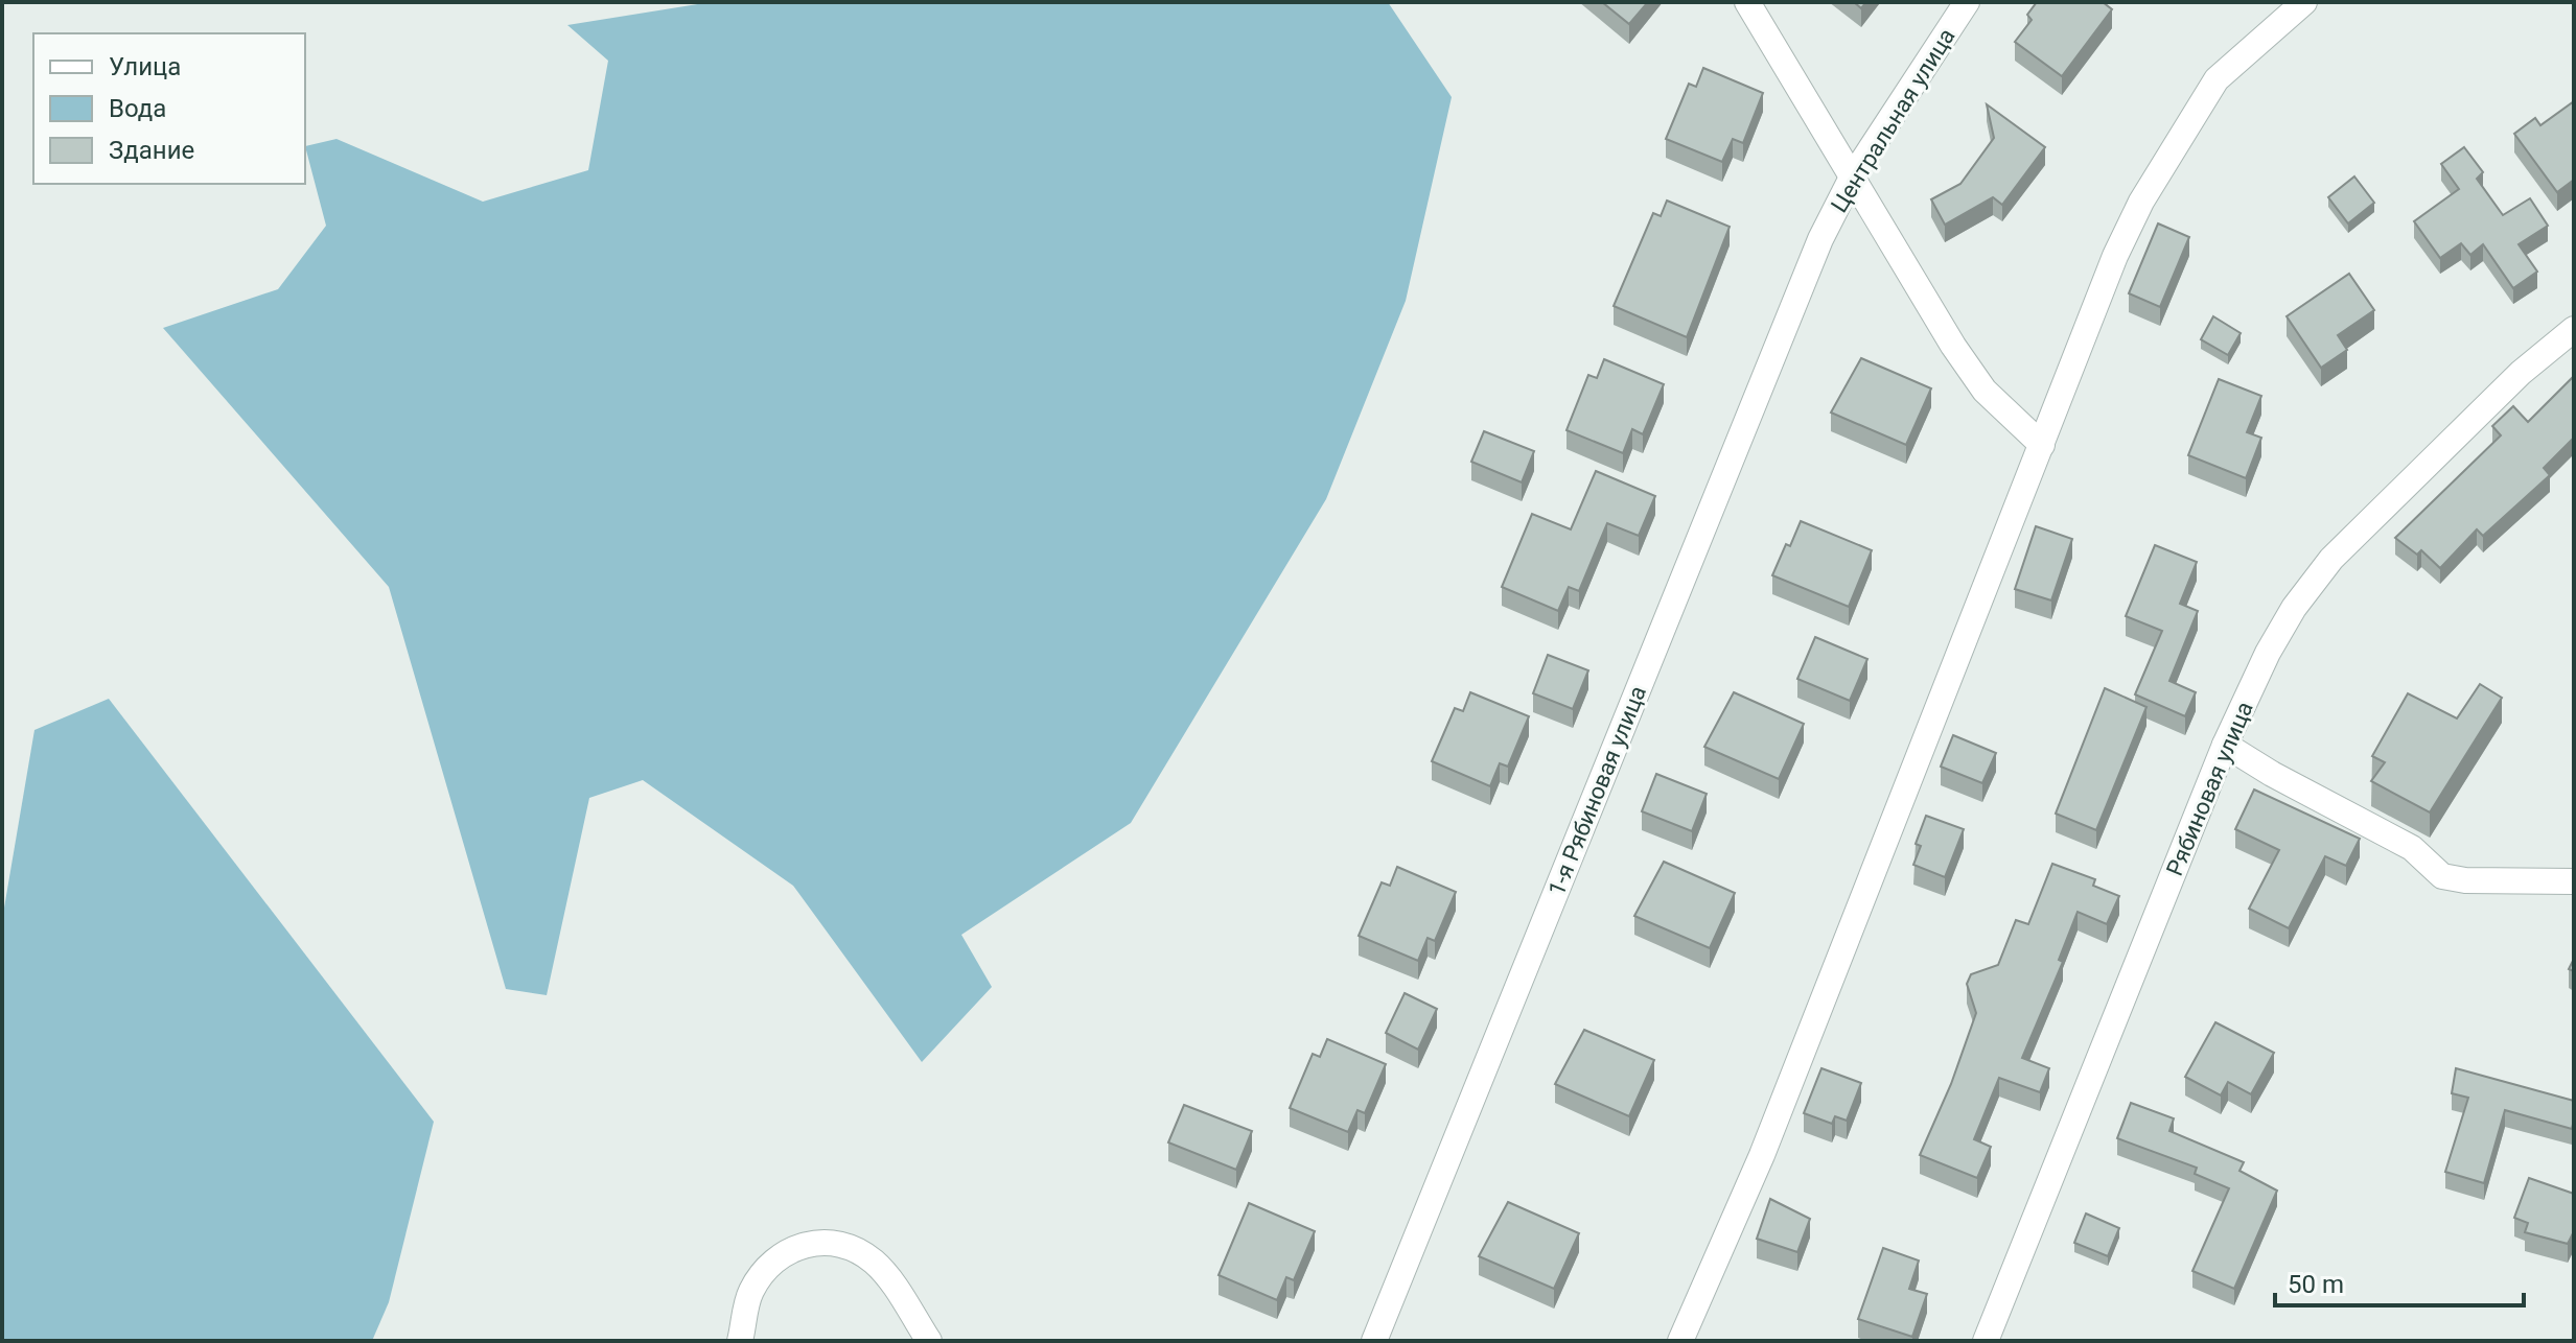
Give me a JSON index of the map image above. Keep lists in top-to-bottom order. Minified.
{"streets":{"street":["Центральная улица","Рябиновая улица","1-я Рябиновая улица"]},"crossings":[["Центральная улица","1-я Рябиновая улица"]],"legend":["Улица","Вода","Здание"],"scale_bar":"50 m"}
